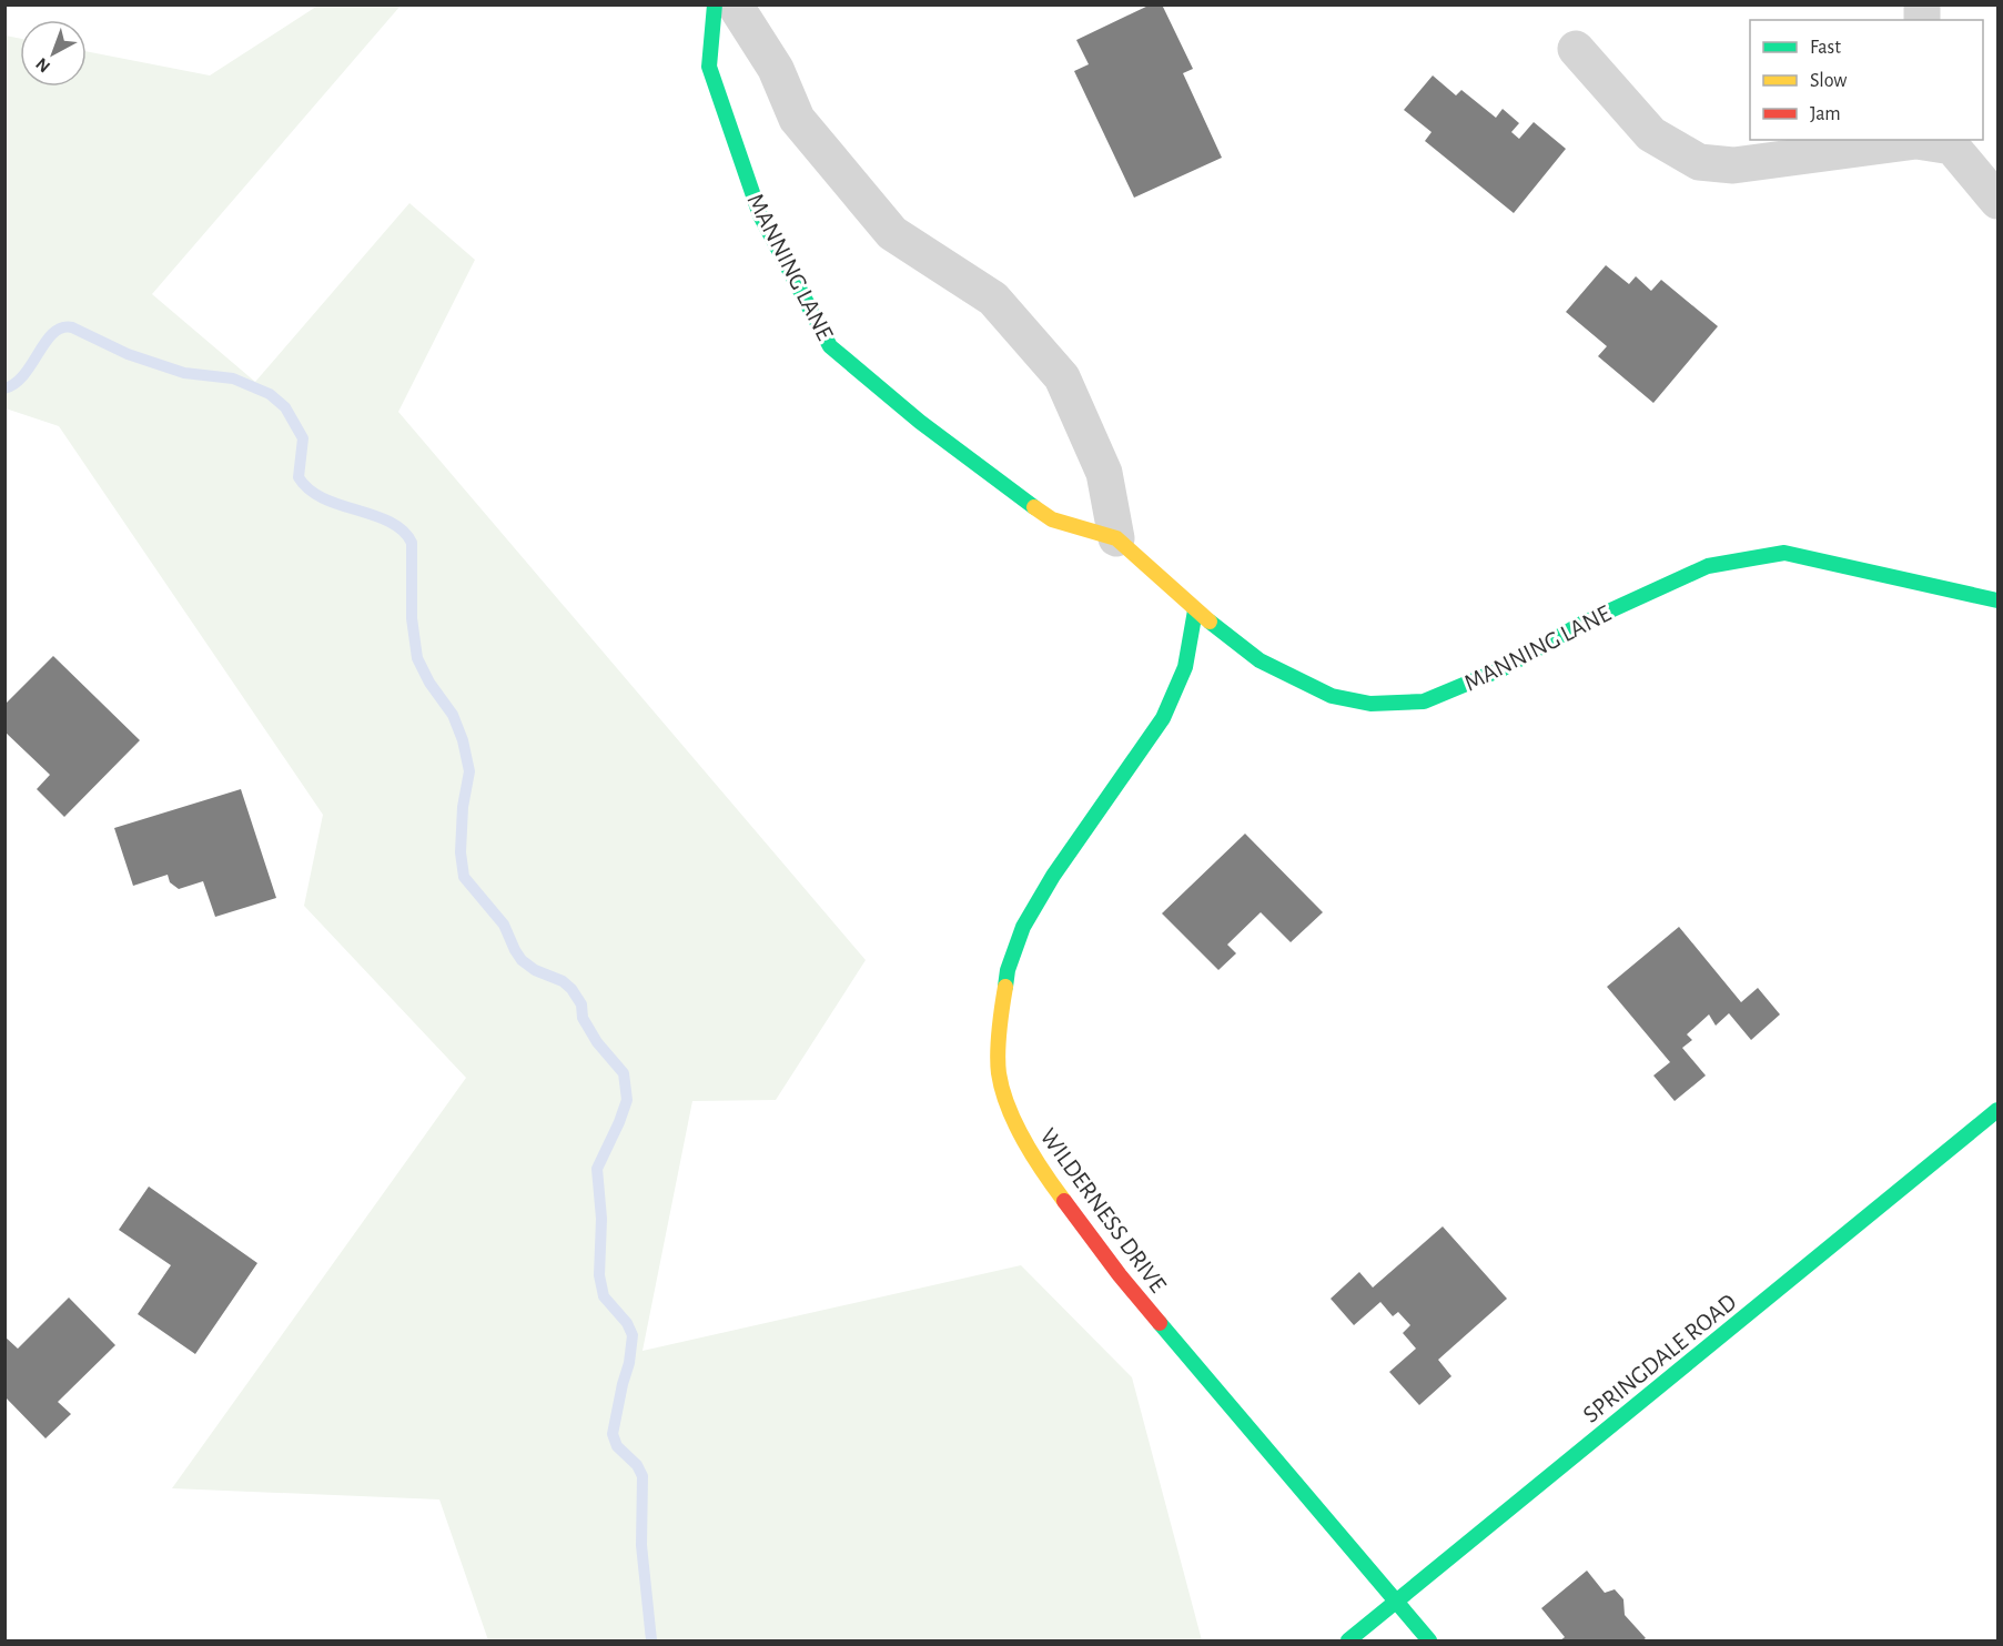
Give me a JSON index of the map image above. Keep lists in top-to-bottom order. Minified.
{"streets":{"street":["MANNING LANE","WILDERNESS DRIVE","SPRINGDALE ROAD"]},"crossings":[["MANNING LANE","WILDERNESS DRIVE"],["WILDERNESS DRIVE","SPRINGDALE ROAD"]],"legend":["Fast","Slow","Jam"],"north":"bottom left"}
